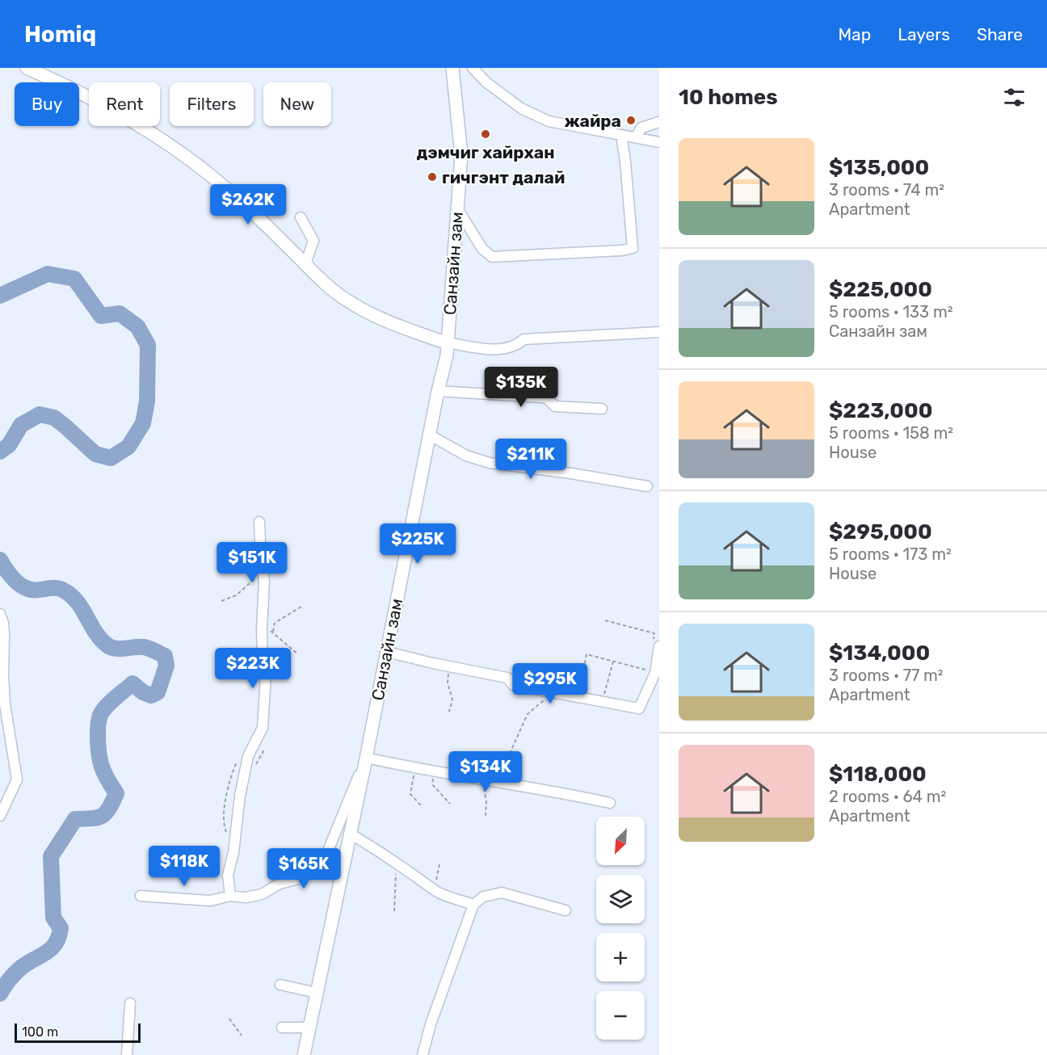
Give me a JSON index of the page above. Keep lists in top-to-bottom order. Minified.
{"streets":{"main road":["Санзайн зам"]},"places":["жайра","дэмчиг хайрхан","гичгэнт далай"],"scale_bar":"100 m","north":"bottom left","page":{"header":"Homiq","nav":["Map","Layers","Share"],"heading":"10 homes","chip":["Buy","Rent","Filters","New"],"list":[{"name":"$135,000","note":"3 rooms · 74 m² · Apartment"},{"name":"$225,000","note":"5 rooms · 133 m² · Санзайн зам"},{"name":"$223,000","note":"5 rooms · 158 m² · House"},{"name":"$295,000","note":"5 rooms · 173 m² · House"},{"name":"$134,000","note":"3 rooms · 77 m² · Apartment"},{"name":"$118,000","note":"2 rooms · 64 m² · Apartment"}],"price":["$262K","$135K","$211K","$225K","$151K","$223K","$295K","$134K","$118K","$165K"],"map_buttons":["+","−"],"scale":"100 m"}}
